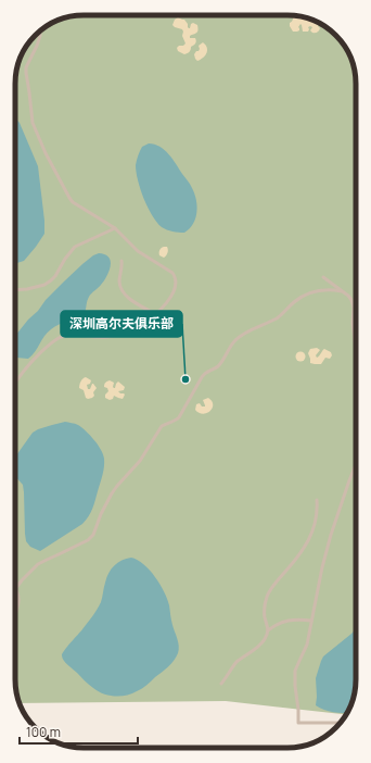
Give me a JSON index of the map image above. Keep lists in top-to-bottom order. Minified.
{"places":["深圳高尔夫俱乐部"],"scale_bar":"100 m"}
